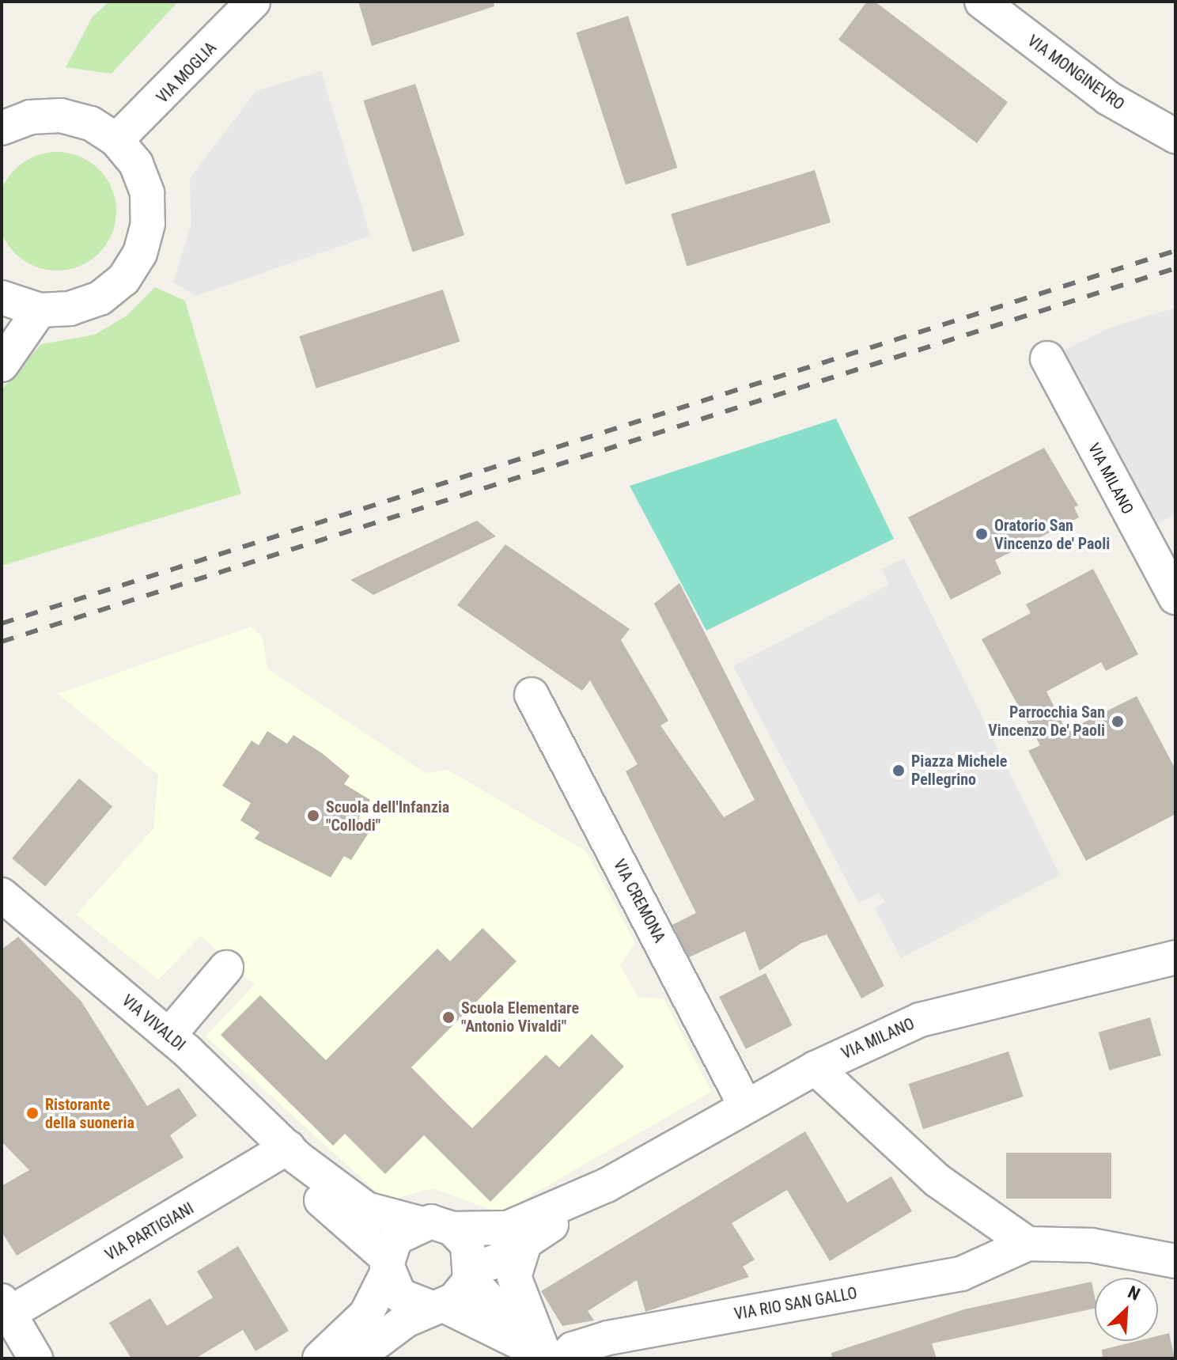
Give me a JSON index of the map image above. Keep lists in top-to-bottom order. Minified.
{"streets":{"street":["VIA MOGLIA","VIA MONGINEVRO","VIA MILANO","VIA CREMONA","VIA VIVALDI","VIA PARTIGIANI","VIA RIO SAN GALLO"]},"crossings":[["VIA MILANO","VIA CREMONA"],["VIA MILANO","VIA VIVALDI"],["VIA VIVALDI","VIA PARTIGIANI"]],"places":["Oratorio San Vincenzo de' Paoli","Parrocchia San Vincenzo De' Paoli","Piazza Michele Pellegrino","Scuola dell'Infanzia \"Collodi\"","Scuola Elementare \"Antonio Vivaldi\"","Ristorante della suoneria"],"north":"top right"}
